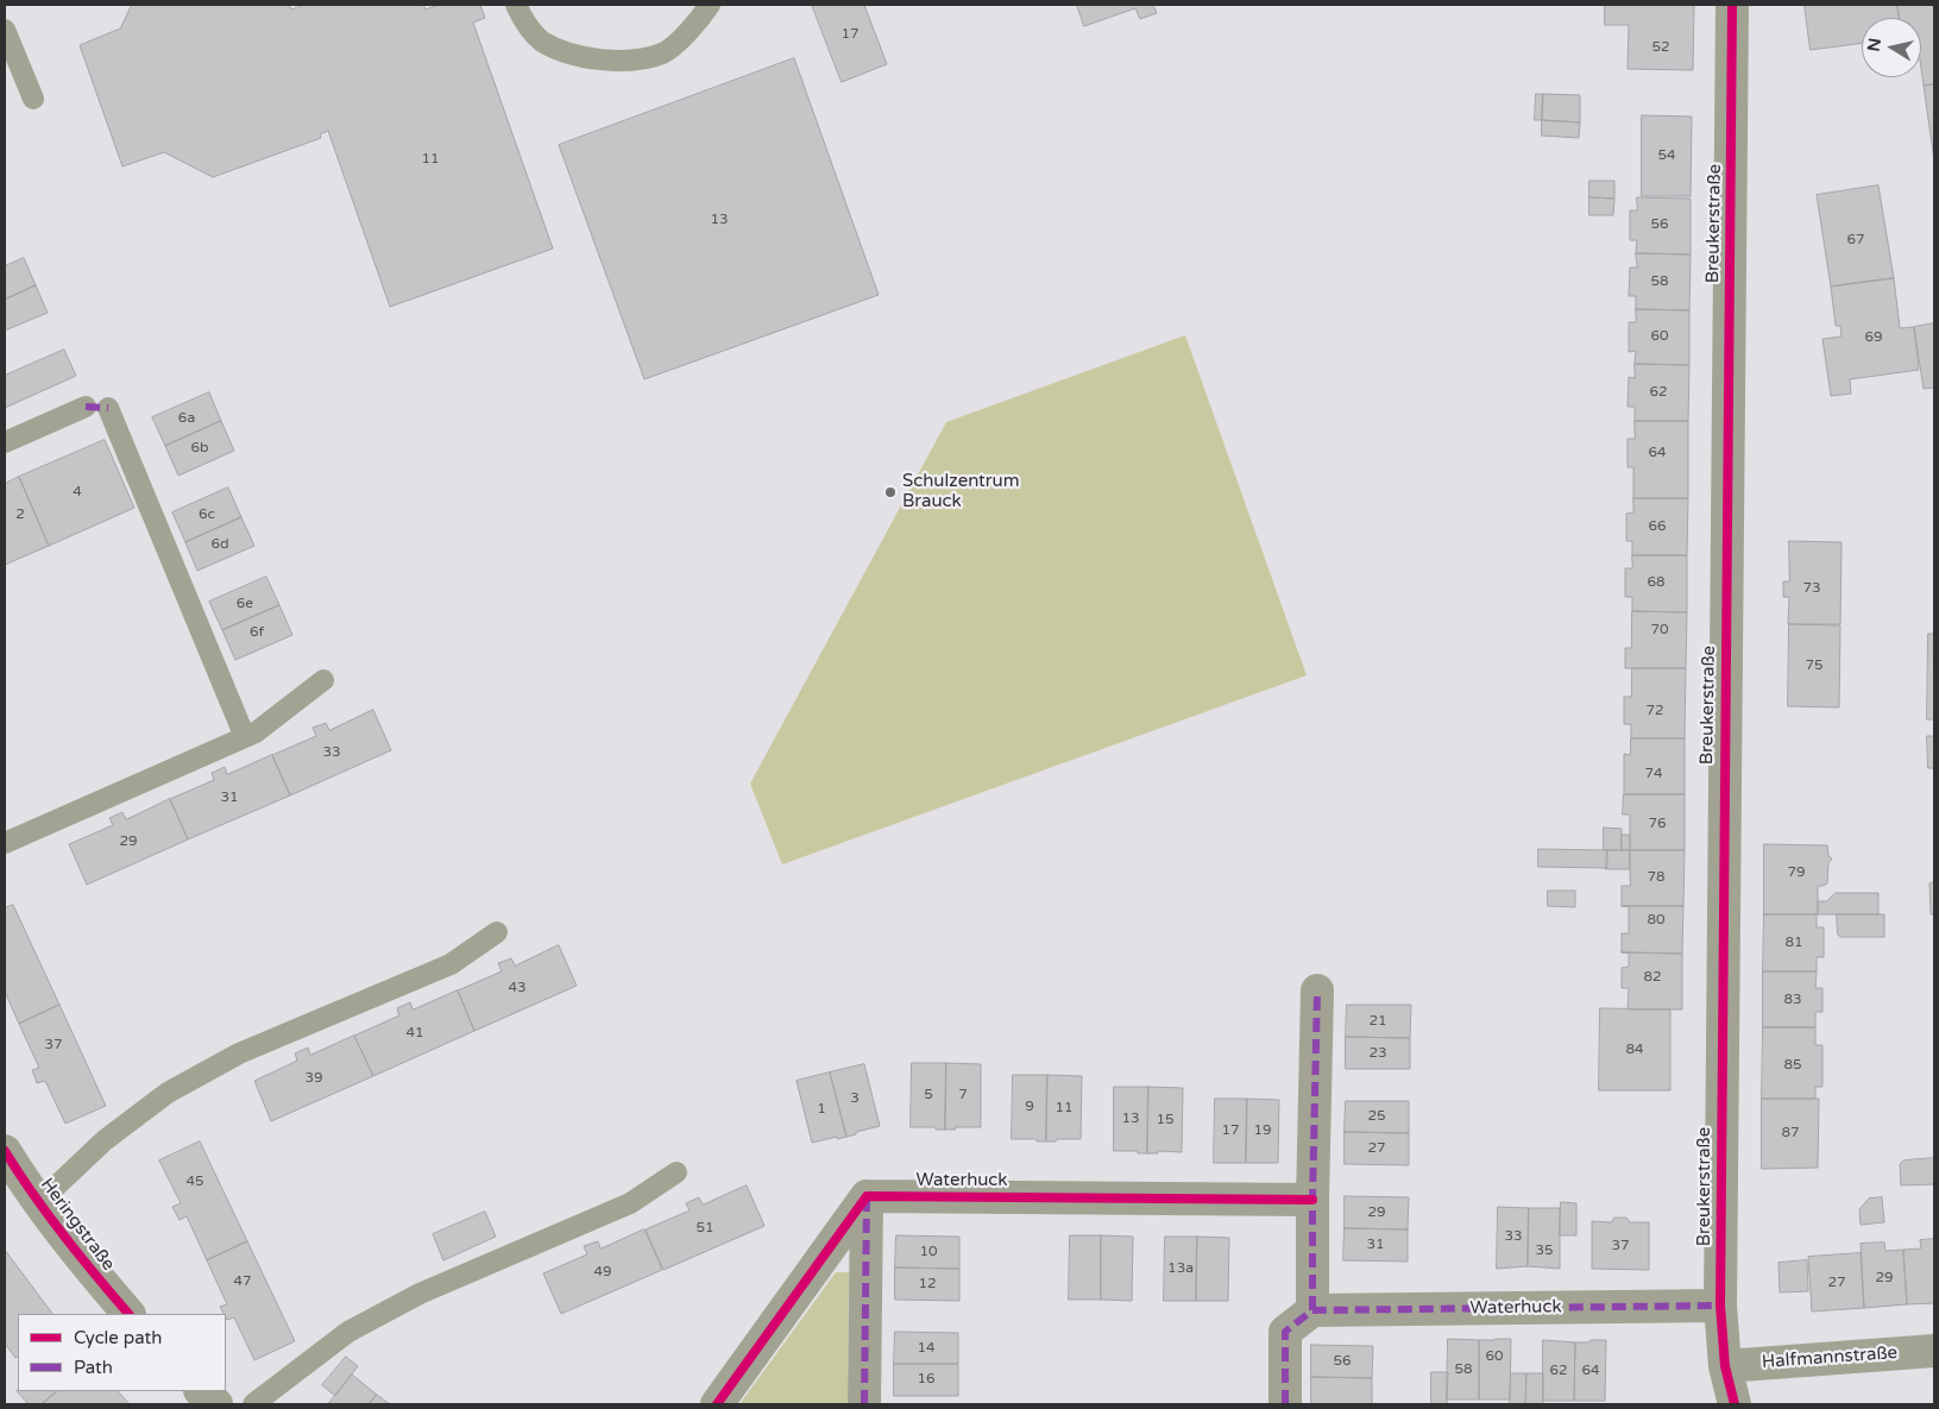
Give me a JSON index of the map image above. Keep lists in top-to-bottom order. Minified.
{"streets":{"street":["Breukerstraße","Waterhuck","Heringstraße","Halfmannstraße"]},"crossings":[["Breukerstraße","Waterhuck"],["Breukerstraße","Halfmannstraße"]],"places":["Schulzentrum Brauck"],"house_numbers":["17","52","54","11","13","56","67","58","60","69","62","6a","6b","64","4","2","6c","66","6d","68","73","6e","70","6f","75","72","33","74","31","76","29","79","78","80","81","82","43","83","21","41","37","84","23","85","39","5","7","3","9","11","1","25","13","15","17","19","87","27","45","29","51","33","31","37","35","10","13a","49","29","47","27","12","14","60","56","58","62","64","16"],"legend":["Cycle path","Path"],"north":"left"}
